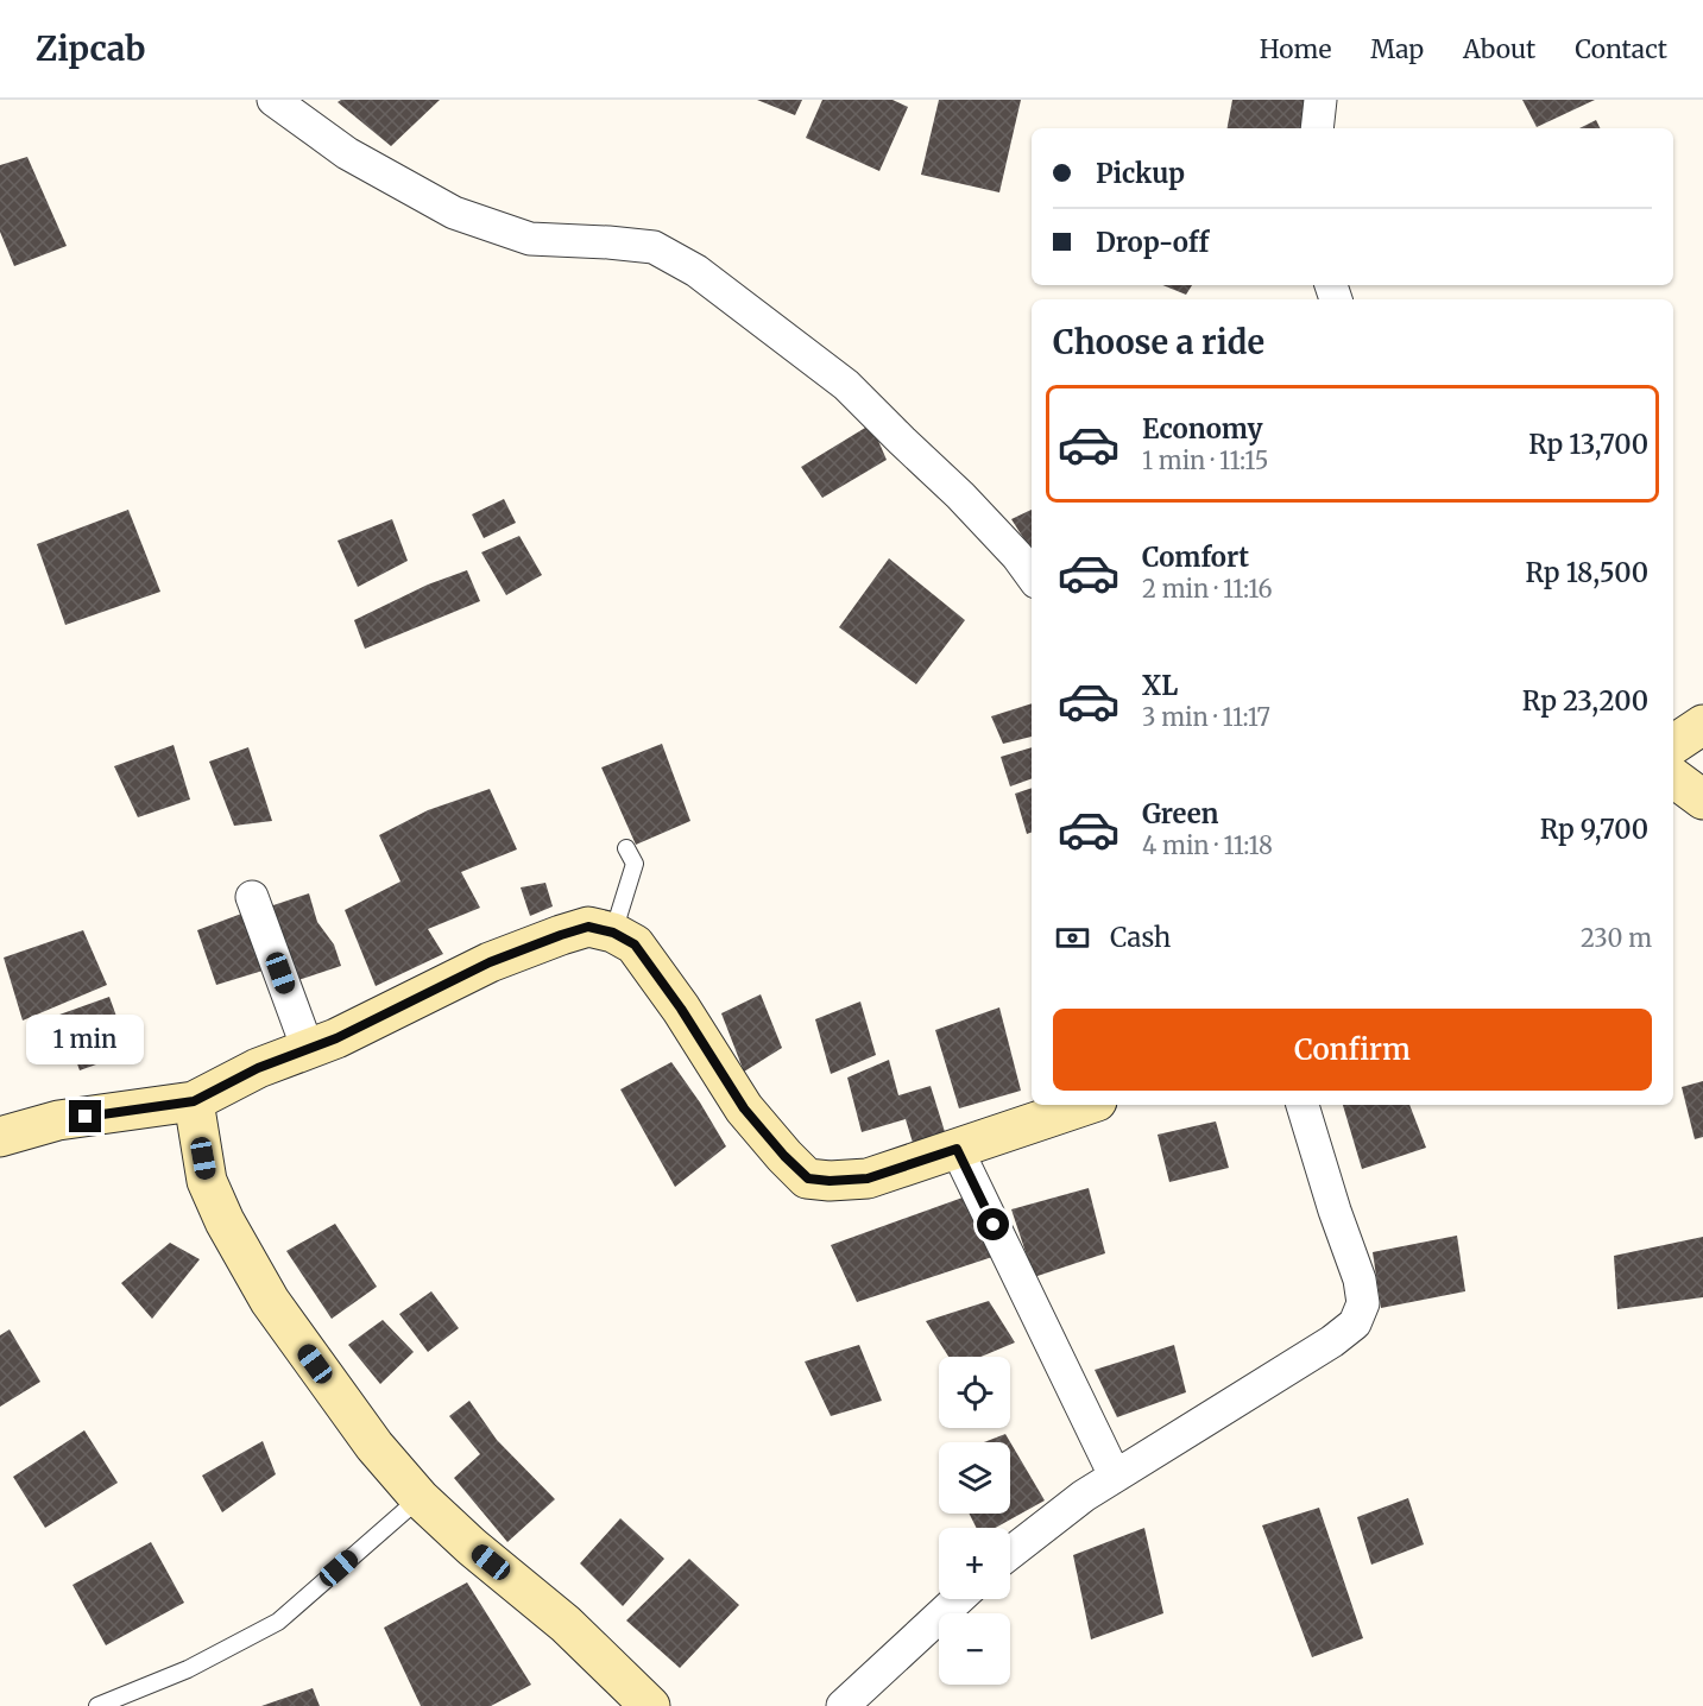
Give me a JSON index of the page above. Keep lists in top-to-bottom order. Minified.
{"page":{"header":"Zipcab","nav":["Home","Map","About","Contact"],"banner":["Pickup","Drop-off"],"heading":"Choose a ride","list":[{"name":"Economy","note":"1 min · 11:15","value":"Rp 13,700"},{"name":"Comfort","note":"2 min · 11:16","value":"Rp 18,500"},{"name":"XL","note":"3 min · 11:17","value":"Rp 23,200"},{"name":"Green","note":"4 min · 11:18","value":"Rp 9,700"}],"pay":["Cash","230 m"],"buttons":"Confirm","bubble":"1 min","map_buttons":["+","−"]}}
